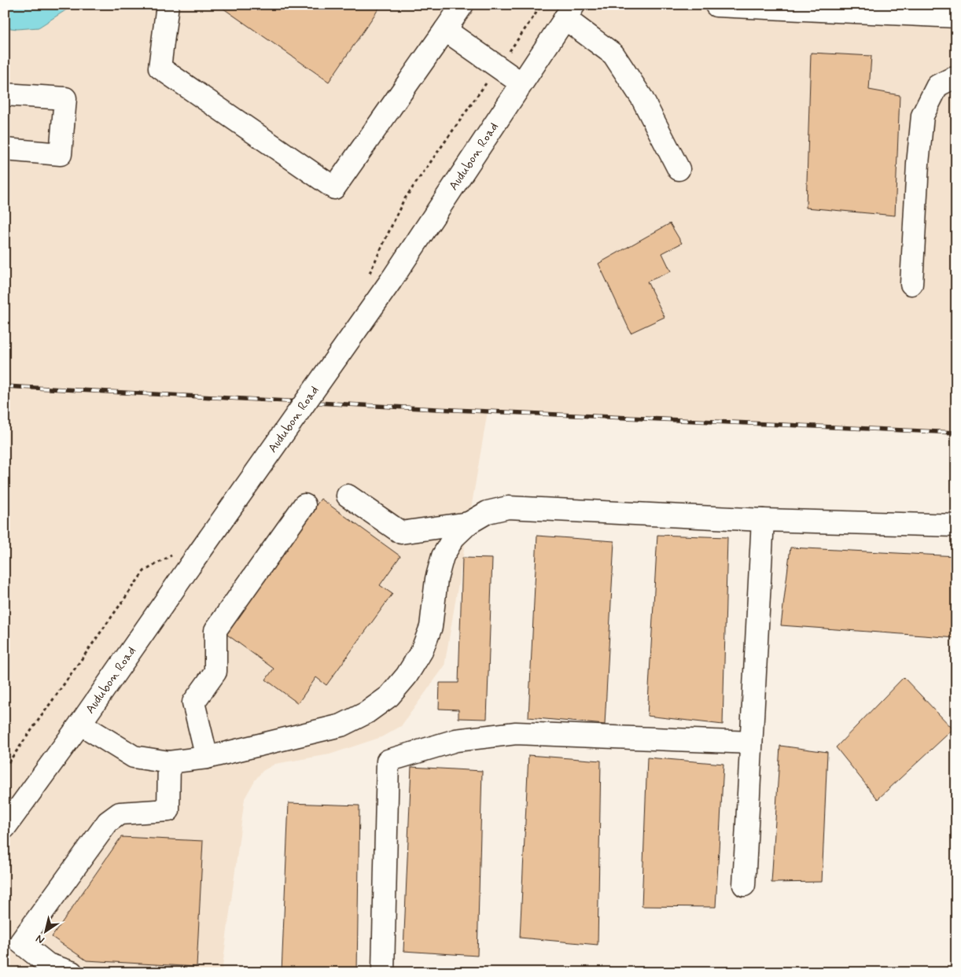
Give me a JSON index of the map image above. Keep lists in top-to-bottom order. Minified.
{"streets":{"street":["Audubon Road"]},"north":"bottom left"}
